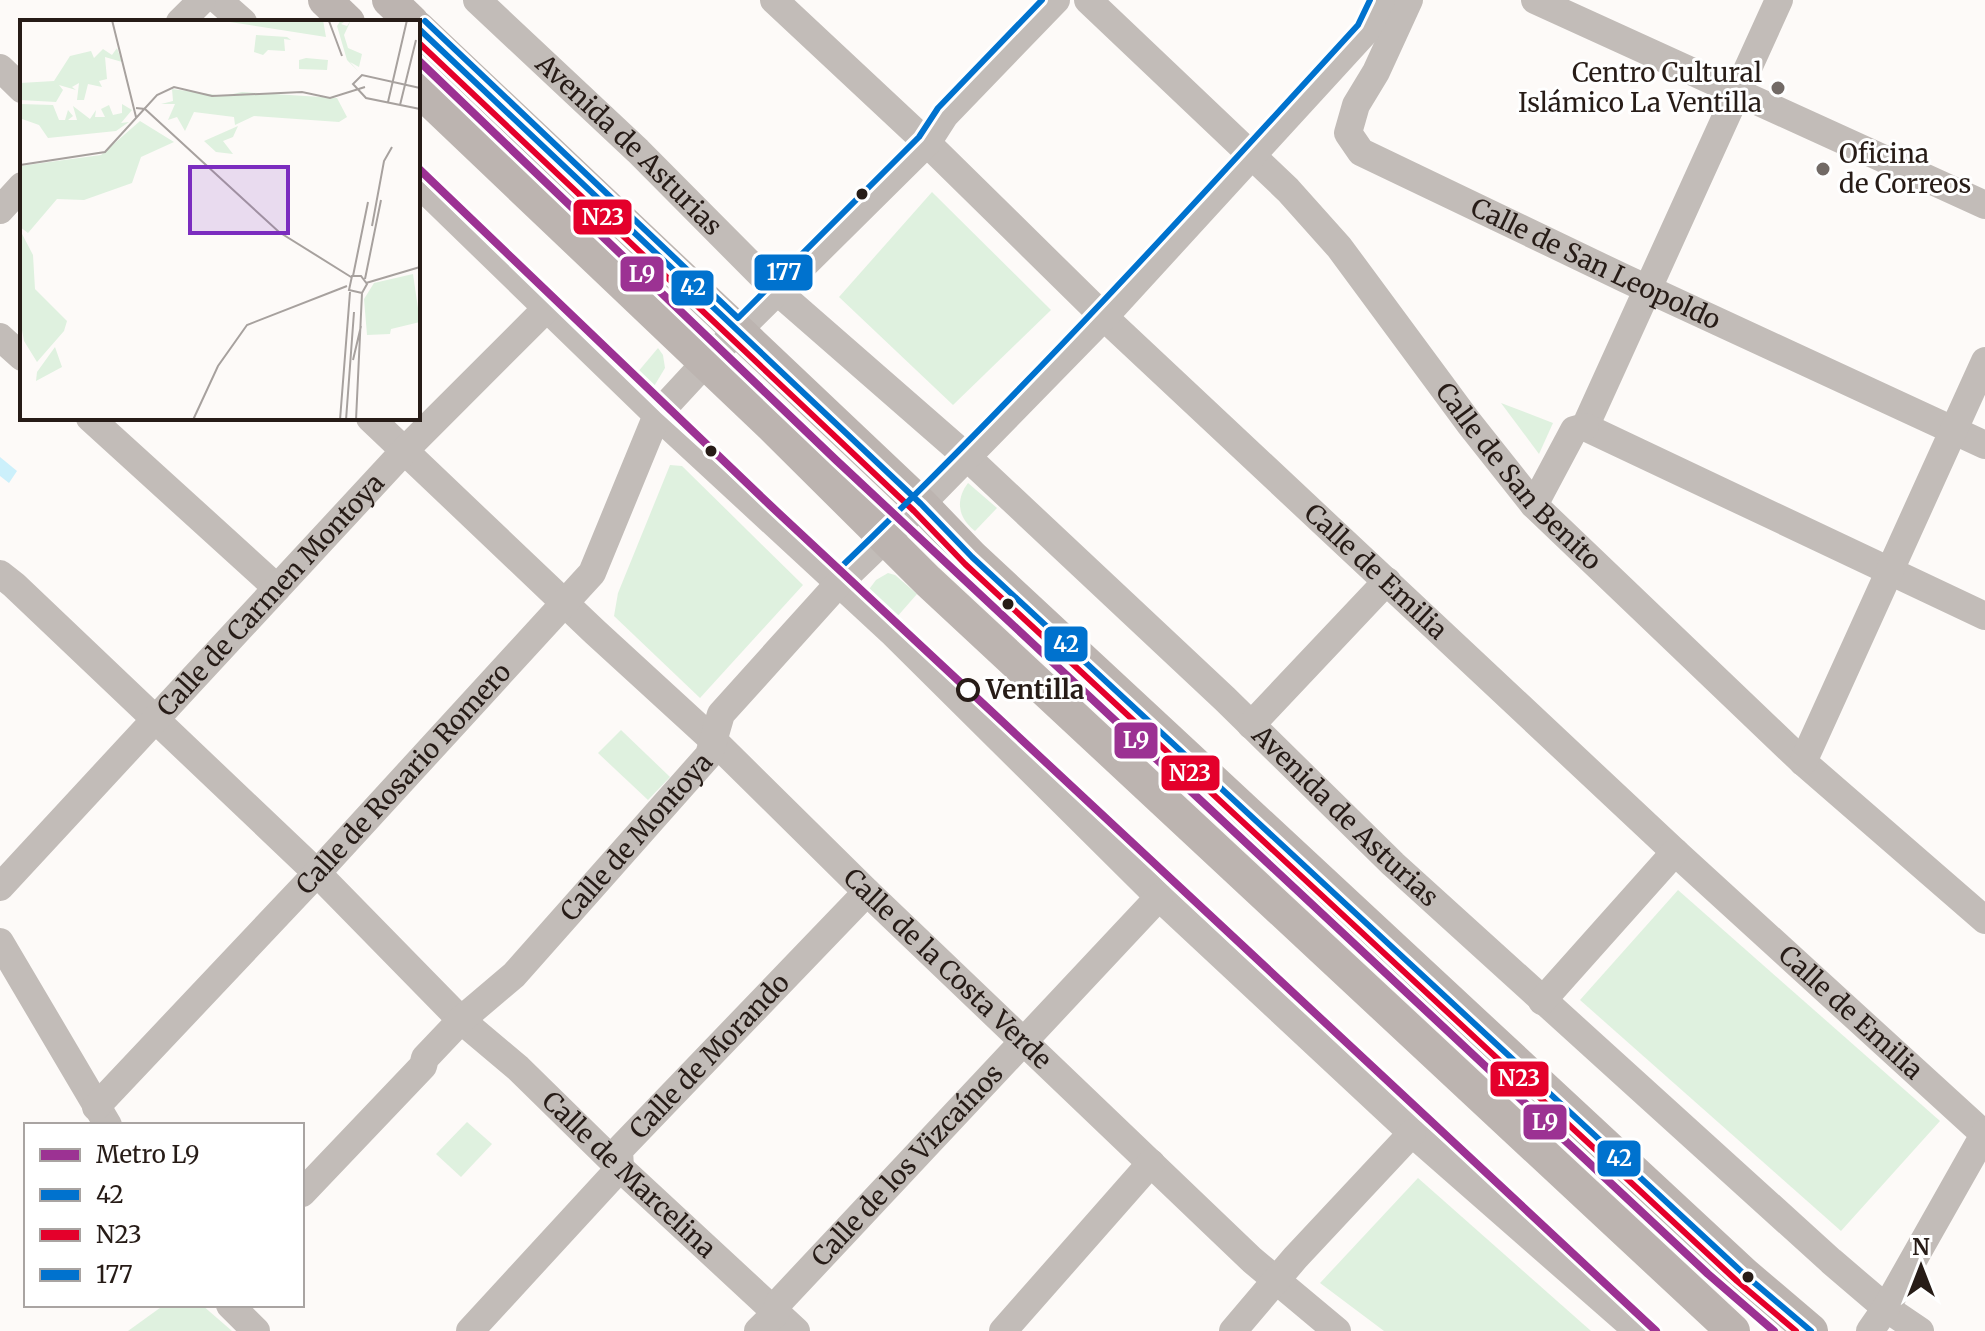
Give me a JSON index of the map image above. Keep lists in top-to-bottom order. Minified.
{"streets":{"street":["Avenida de Asturias","Calle de San Leopoldo","Calle de San Benito","Calle de Emilia","Calle de Carmen Montoya","Calle de Rosario Romero","Calle de Montoya","Calle de la Costa Verde","Calle de Morando","Calle de los Vizcaínos","Calle de Marcelina"]},"crossings":[["Avenida de Asturias","Calle de Montoya"],["Calle de San Benito","Calle de Montoya"],["Calle de Emilia","Calle de Montoya"],["Calle de Carmen Montoya","Calle de la Costa Verde"],["Calle de Carmen Montoya","Calle de Marcelina"],["Calle de Rosario Romero","Calle de la Costa Verde"],["Calle de Rosario Romero","Calle de Marcelina"],["Calle de Montoya","Calle de la Costa Verde"],["Calle de Montoya","Calle de Marcelina"],["Calle de la Costa Verde","Calle de Morando"],["Calle de la Costa Verde","Calle de los Vizcaínos"],["Calle de Morando","Calle de Marcelina"],["Calle de los Vizcaínos","Calle de Marcelina"]],"places":["Centro Cultural Islámico La Ventilla","Oficina de Correos","Ventilla"],"lines":["transit line 177","transit line 42","transit line N23","metro line L9"],"legend":["Metro L9","42","N23","177"],"north":"top"}
